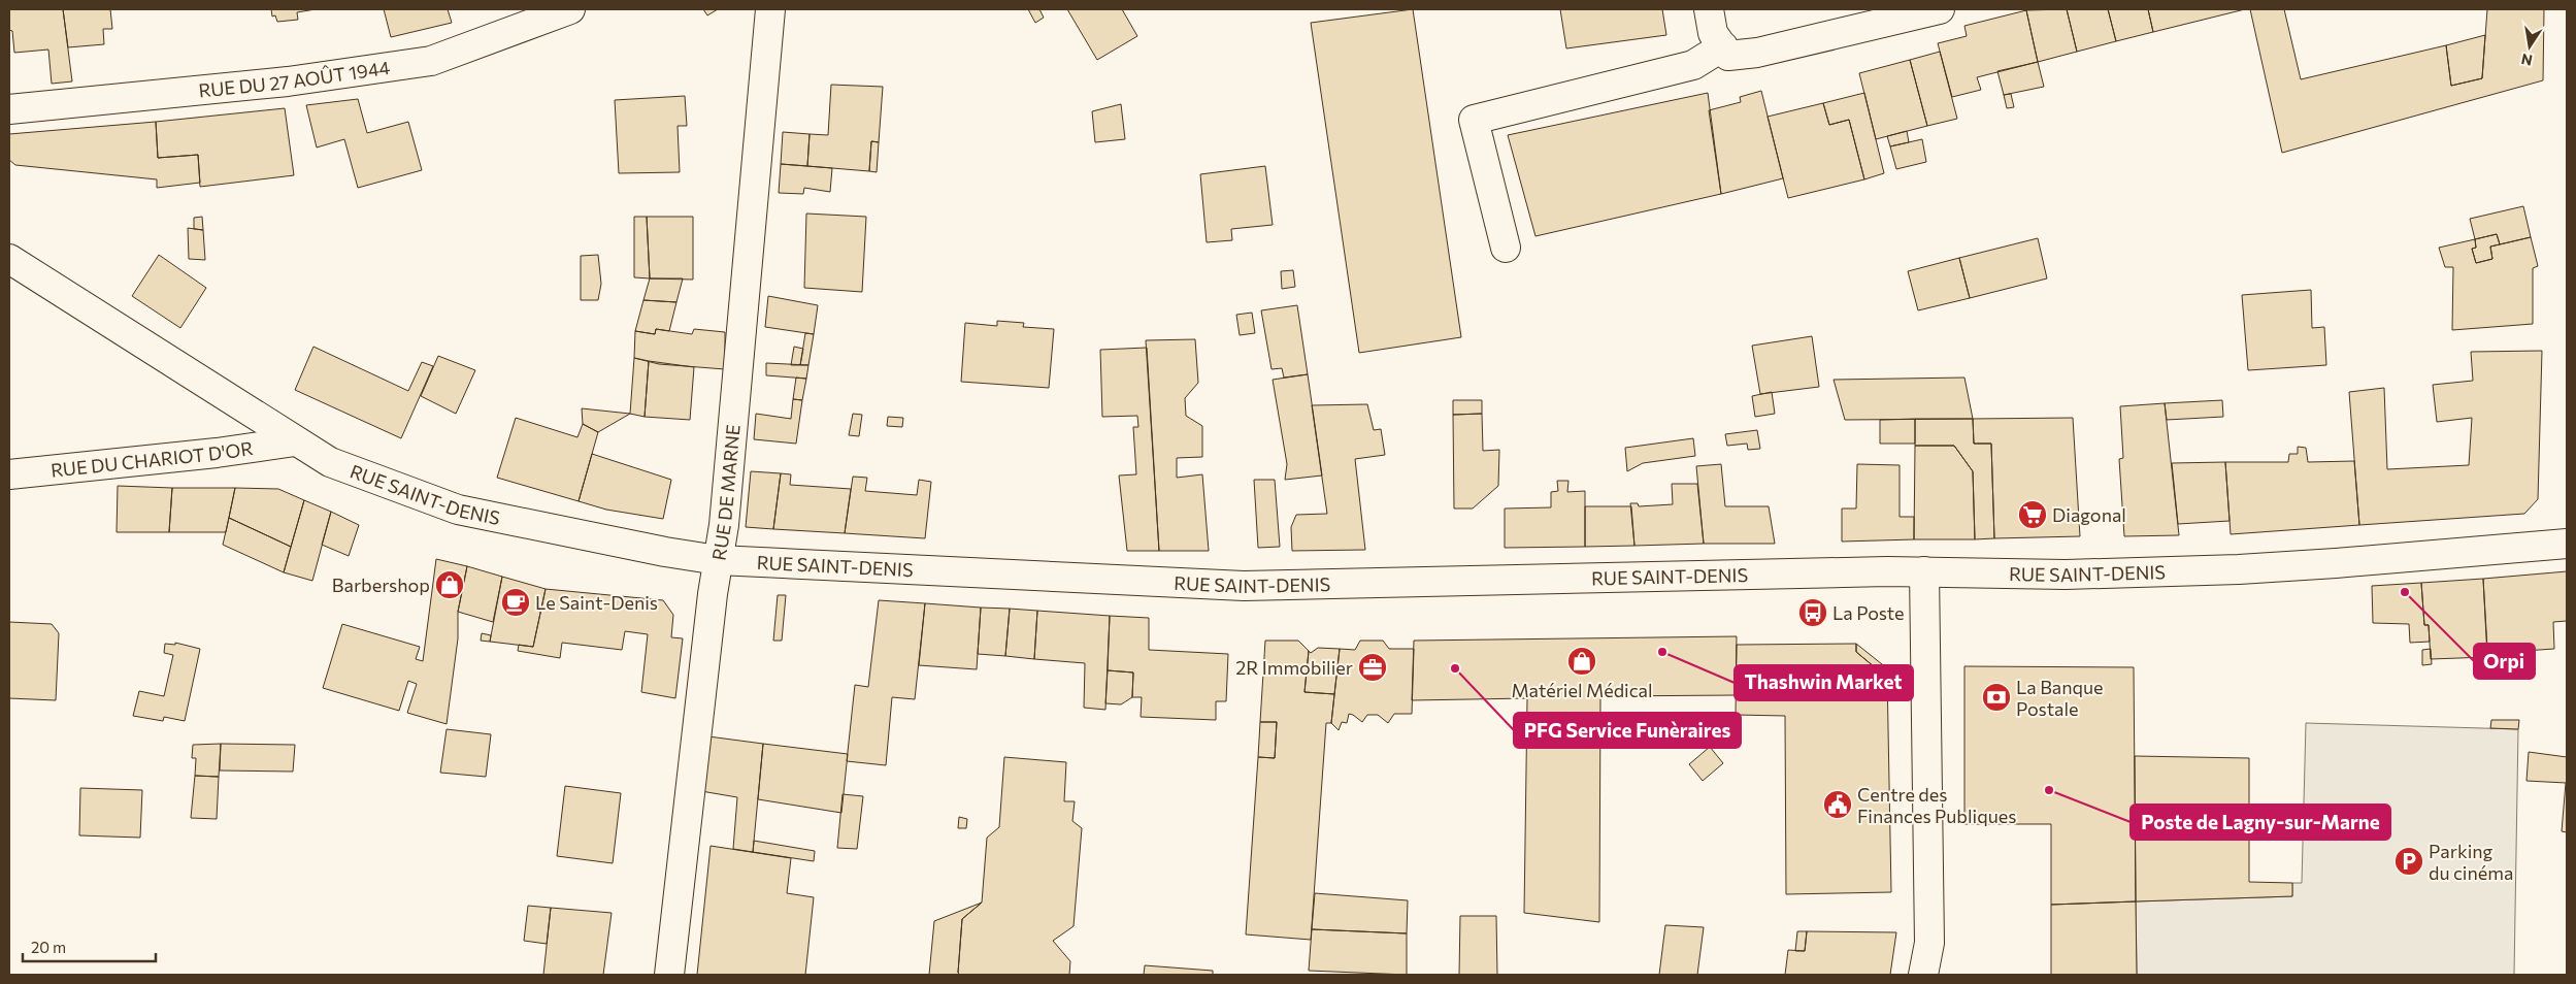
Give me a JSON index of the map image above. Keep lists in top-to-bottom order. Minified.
{"streets":{"main road":["RUE DU 27 AOÛT 1944","RUE DU CHARIOT D'OR","RUE DE MARNE","RUE SAINT-DENIS"]},"crossings":[["RUE DU CHARIOT D'OR","RUE SAINT-DENIS"],["RUE DE MARNE","RUE SAINT-DENIS"]],"places":{"supermarket":["Diagonal"],"shop":["Barbershop","Matériel Médical"],"other":["Orpi","Thashwin Market","PFG Service Funèraires","Poste de Lagny-sur-Marne"],"cafe":["Le Saint-Denis"],"bus stop":["La Poste"],"office":["2R Immobilier"],"bank":["La Banque Postale"],"public building":["Centre des Finances Publiques"],"parking":["Parking du cinéma"]},"scale_bar":"20 m","north":"bottom"}
